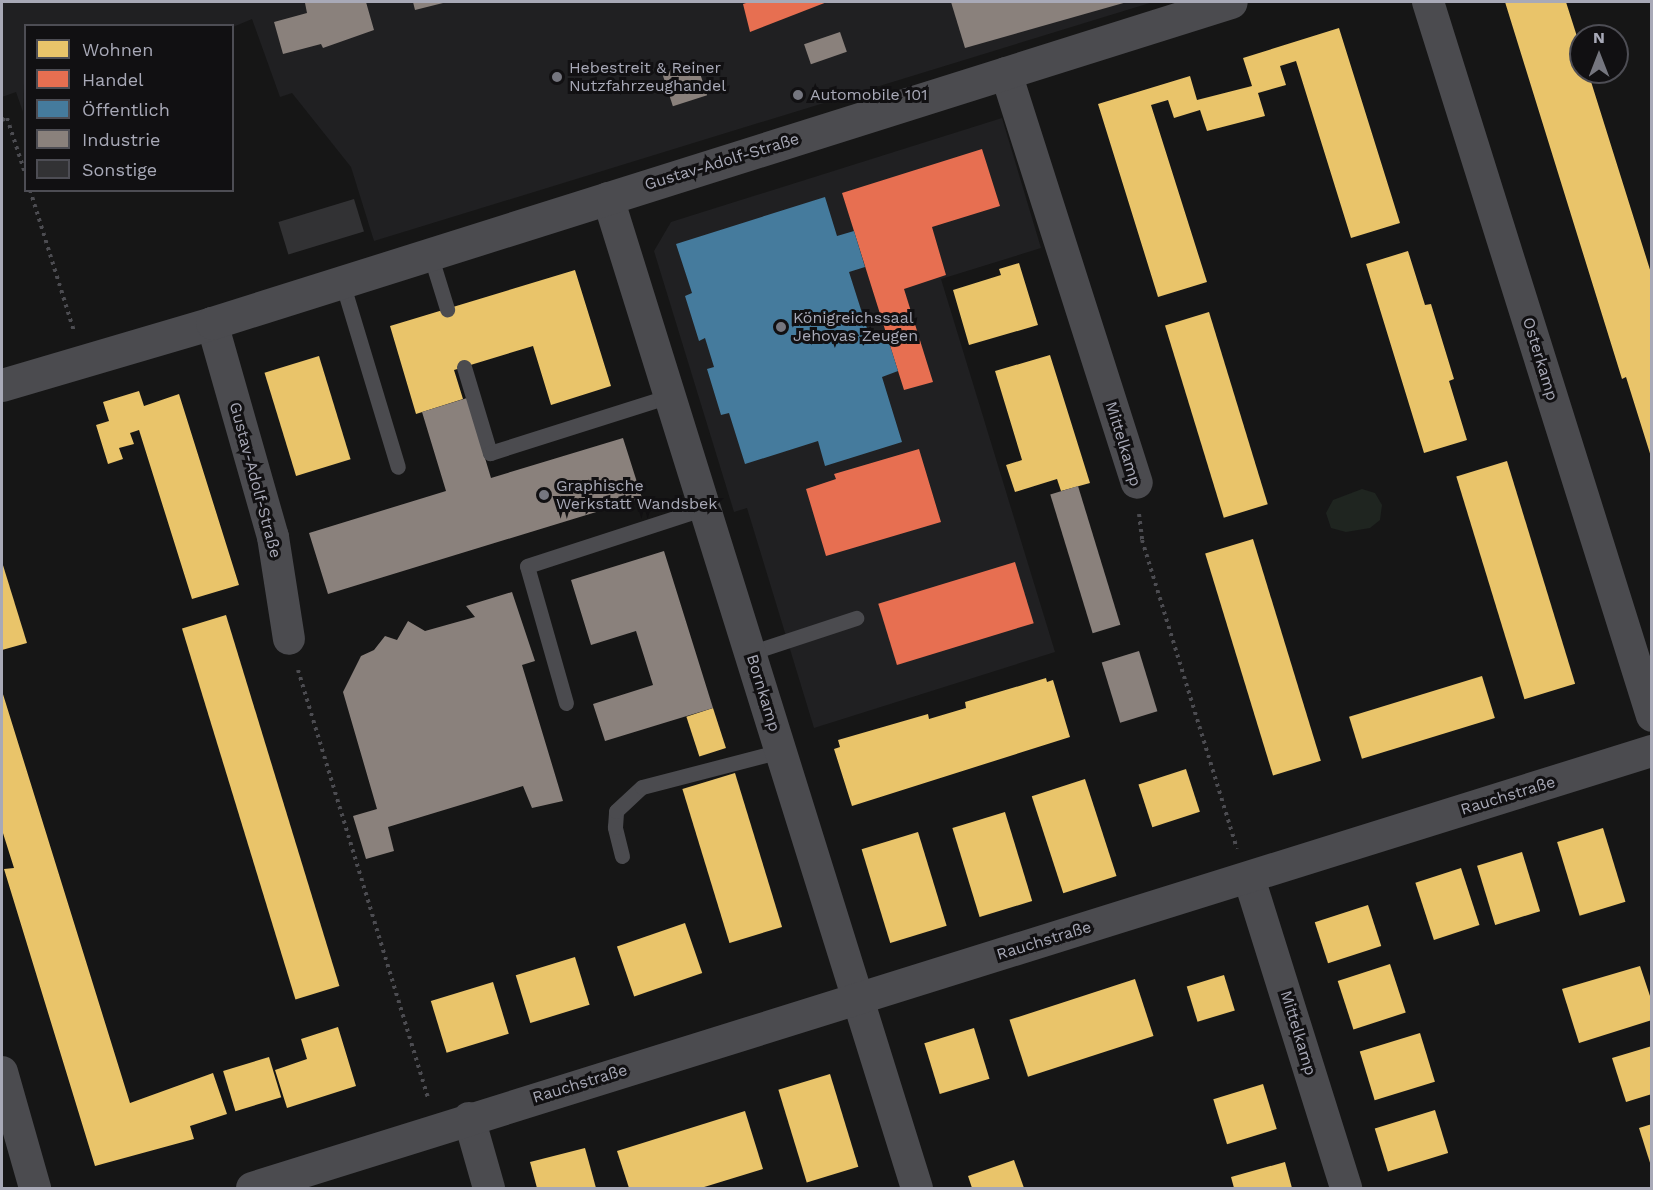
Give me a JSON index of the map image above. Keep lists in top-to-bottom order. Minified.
{"streets":{"street":["Gustav-Adolf-Straße","Osterkamp","Mittelkamp","Bornkamp","Rauchstraße"]},"crossings":[["Gustav-Adolf-Straße","Mittelkamp"],["Gustav-Adolf-Straße","Bornkamp"],["Mittelkamp","Rauchstraße"],["Bornkamp","Rauchstraße"]],"places":["Hebestreit & Reiner Nutzfahrzeughandel","Automobile 101","Königreichssaal Jehovas Zeugen","Graphische Werkstatt Wandsbek"],"legend":["Wohnen","Handel","Öffentlich","Industrie","Sonstige"],"north":"top"}
